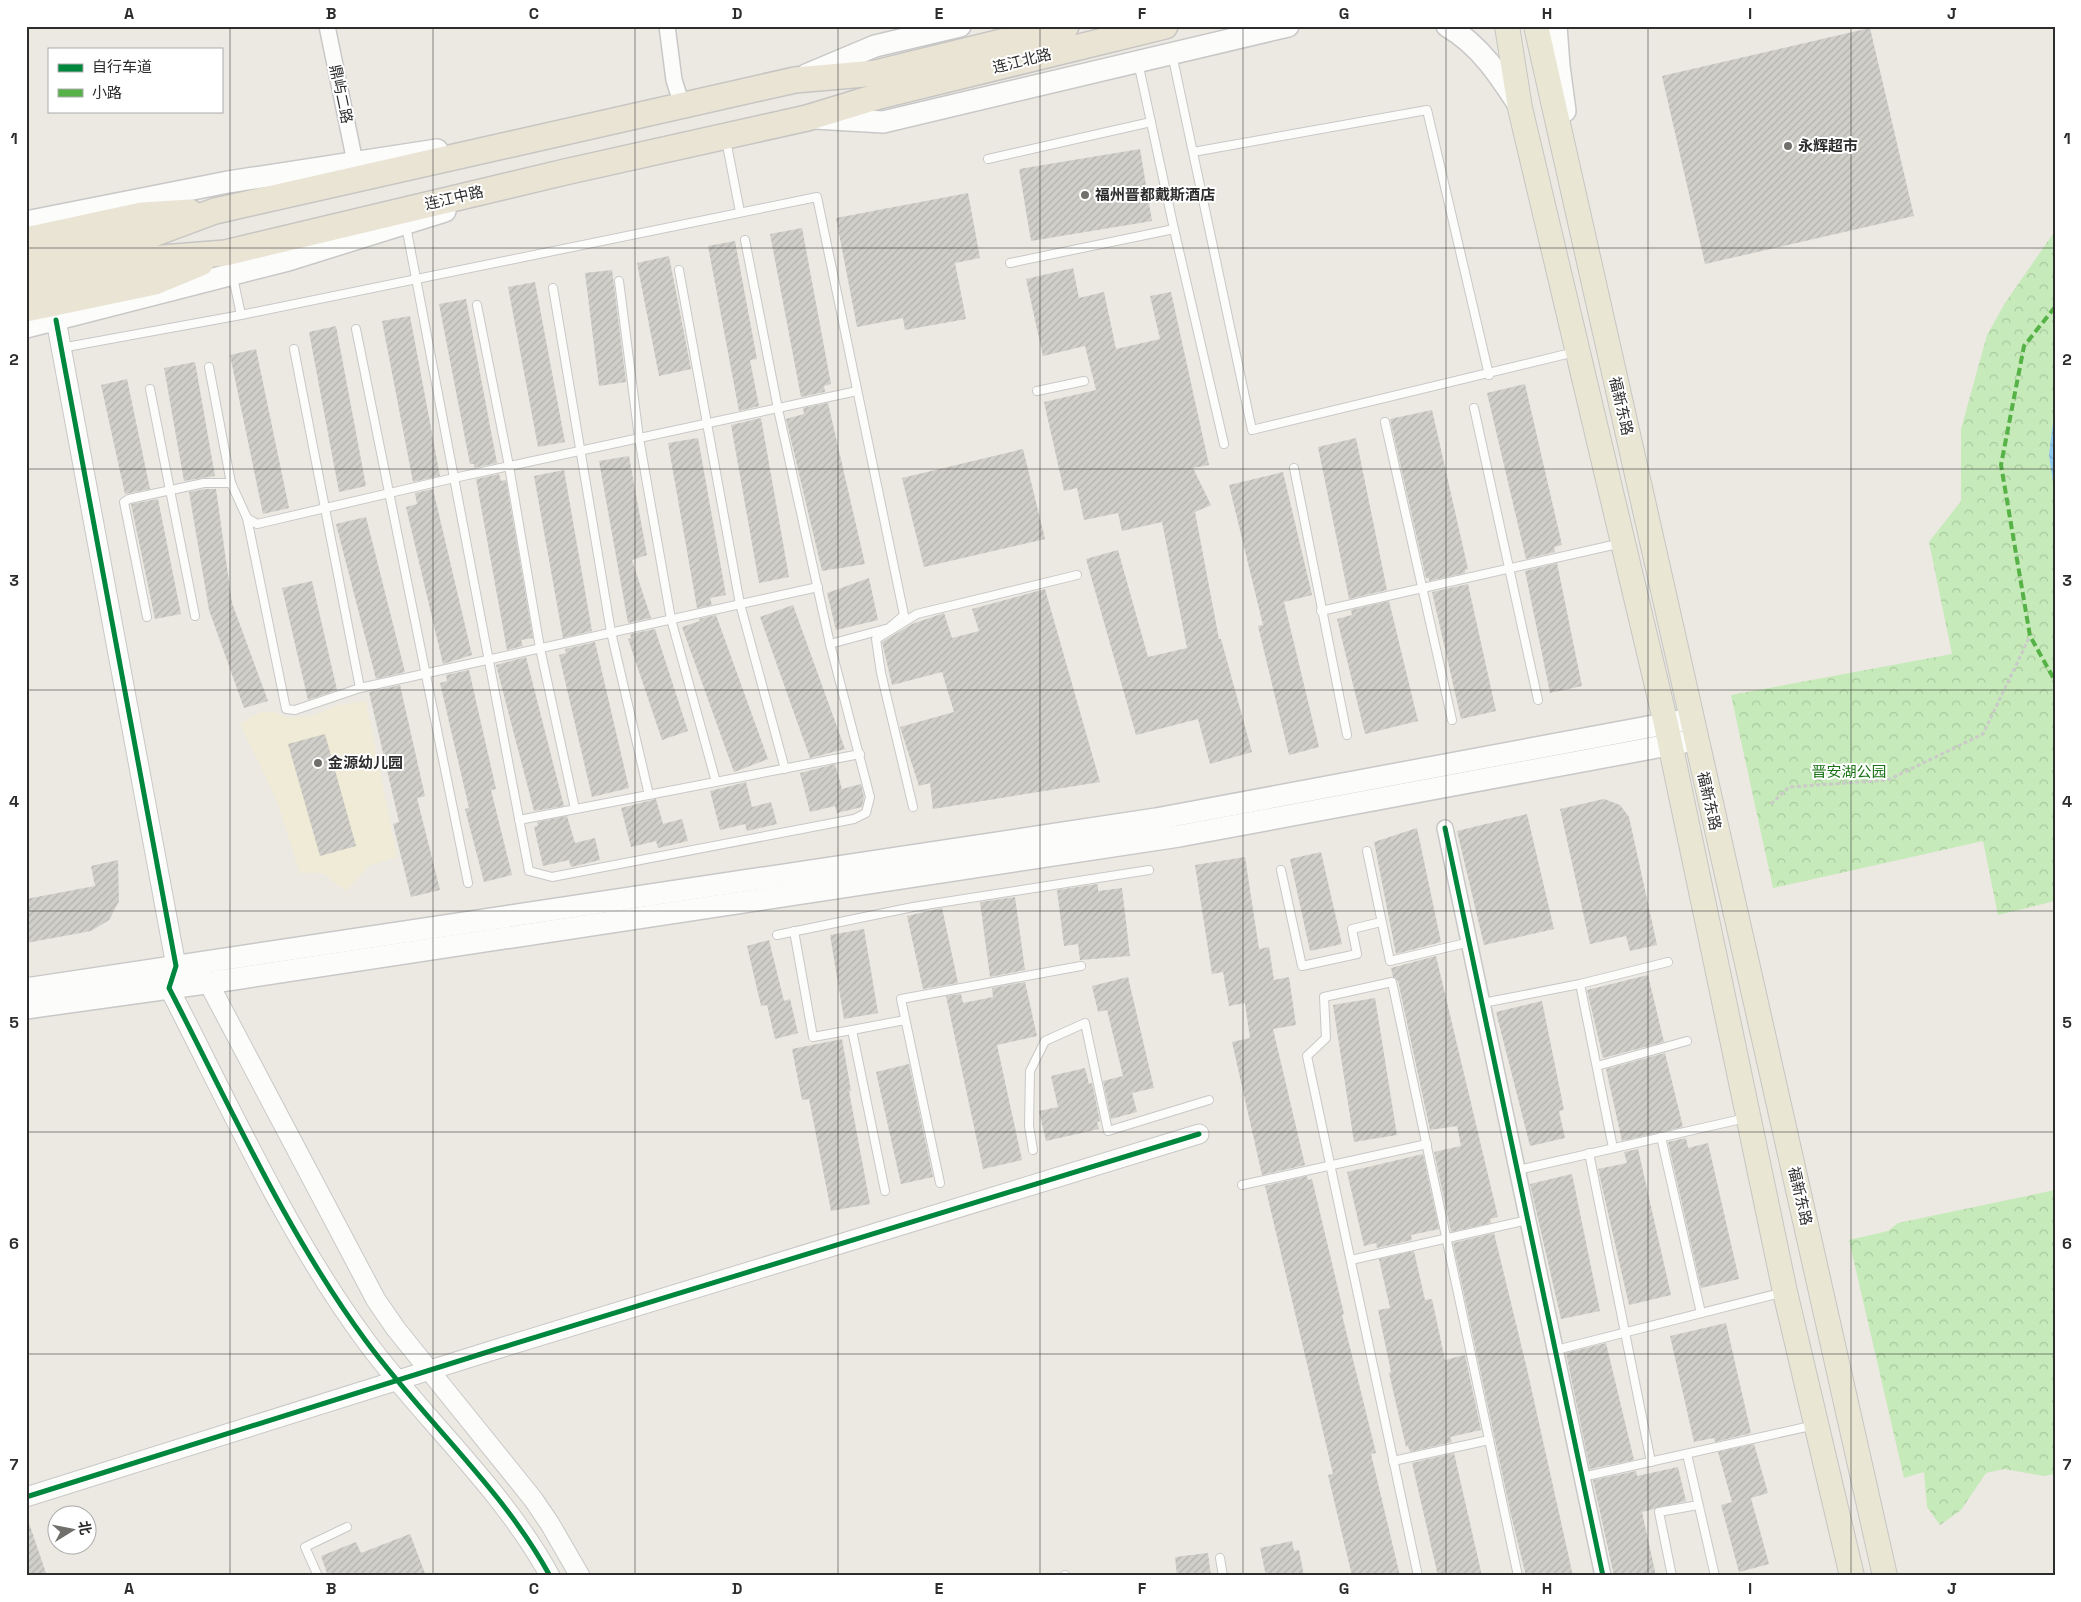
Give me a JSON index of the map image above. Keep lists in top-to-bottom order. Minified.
{"streets":{"highway":["连江北路","连江中路"],"main road":["福新东路"],"street":["鼎屿二路"]},"crossings":[["连江北路","连江中路"]],"parks":["晋安湖公园"],"places":["永辉超市","福州晋都戴斯酒店","金源幼儿园"],"legend":["自行车道","小路"],"north":"right","grid":{"columns":["A","B","C","D","E","F","G","H","I","J"],"rows":["1","2","3","4","5","6","7"]}}
